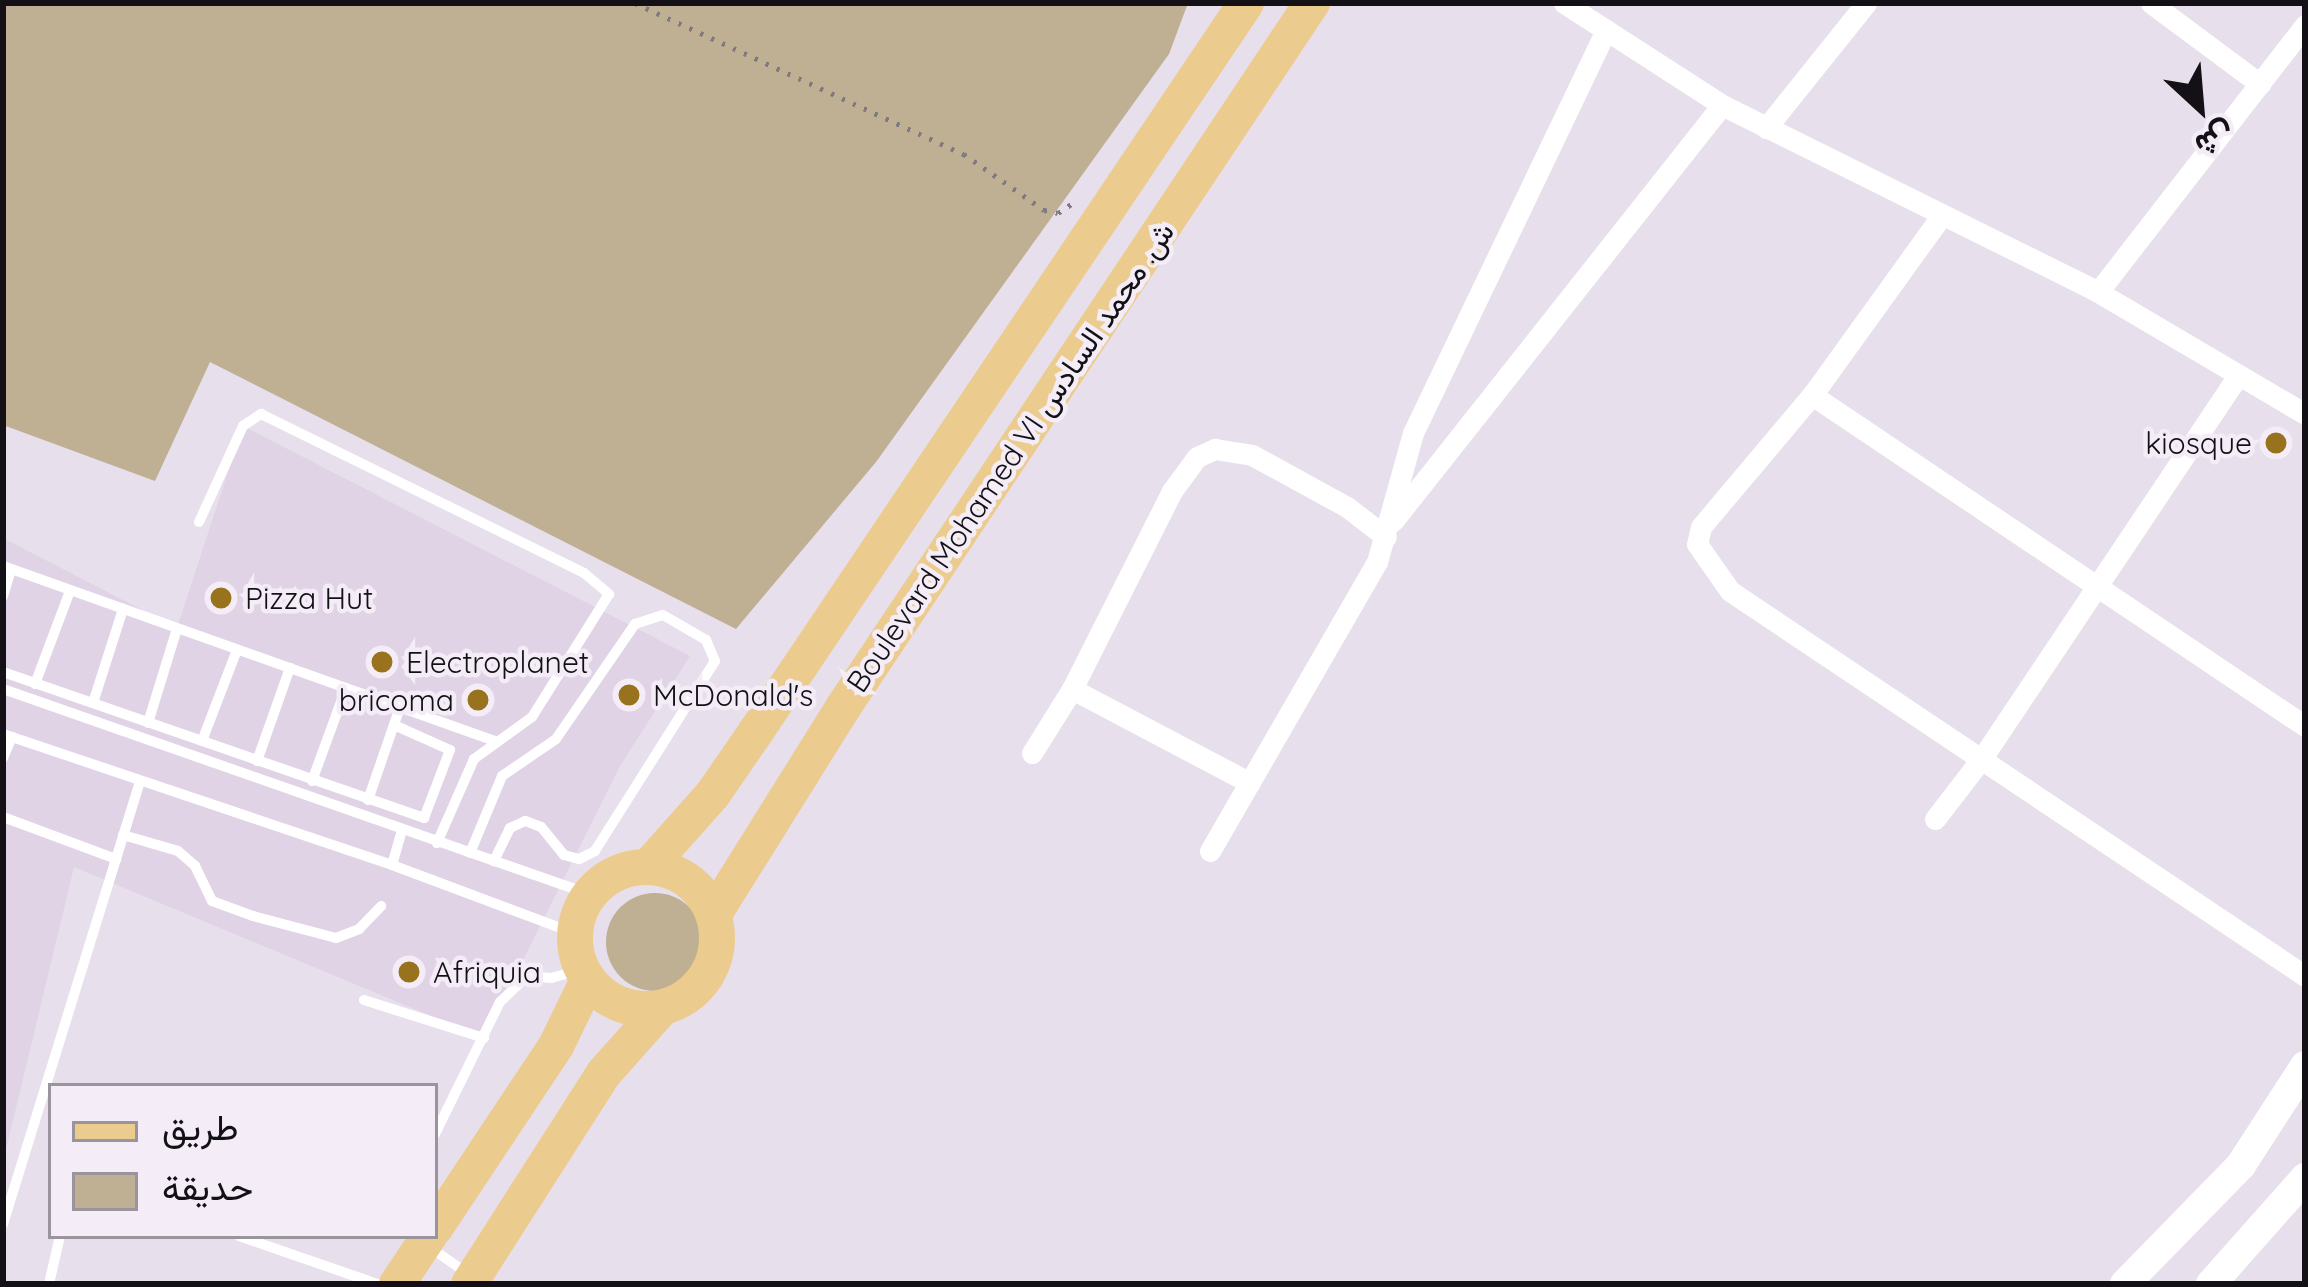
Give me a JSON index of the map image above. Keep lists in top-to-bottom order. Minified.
{"streets":{"main road":["Boulevard Mohamed VI ش. محمد السادس"]},"places":["kiosque","Pizza Hut","Electroplanet","McDonald's","bricoma","Afriquia"],"legend":["طريق","حديقة"],"north":"bottom right"}
